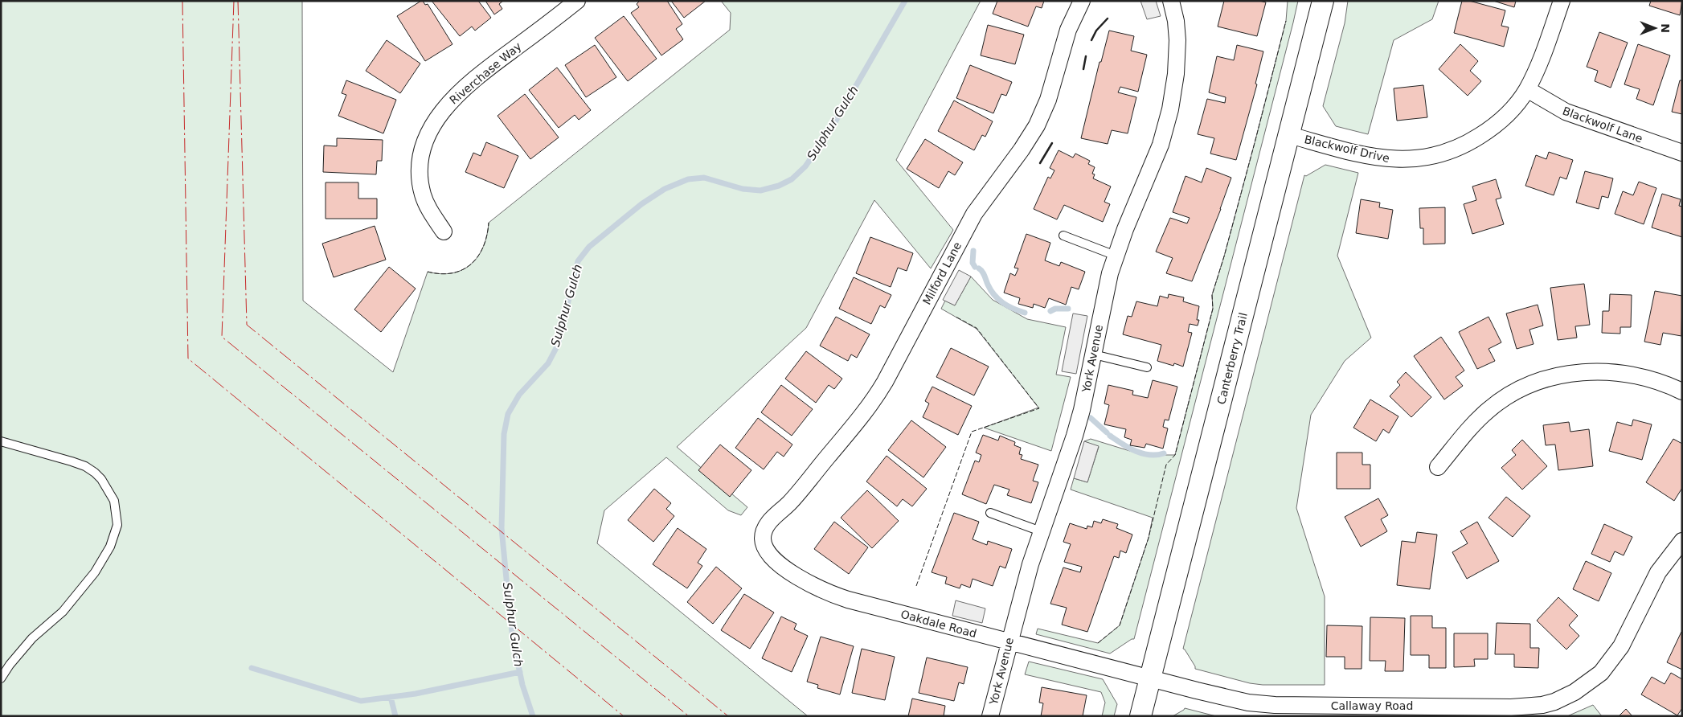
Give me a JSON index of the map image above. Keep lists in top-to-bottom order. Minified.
{"streets":{"street":["Riverchase Way","Blackwolf Lane","Blackwolf Drive","Milford Lane","York Avenue","Canterberry Trail","Oakdale Road","Callaway Road"]},"crossings":[["Blackwolf Lane","Blackwolf Drive"],["Blackwolf Drive","Canterberry Trail"],["Milford Lane","Oakdale Road"],["York Avenue","Oakdale Road"],["Canterberry Trail","Oakdale Road"],["Canterberry Trail","Callaway Road"],["Oakdale Road","Callaway Road"]],"water":["Sulphur Gulch"],"north":"right"}
